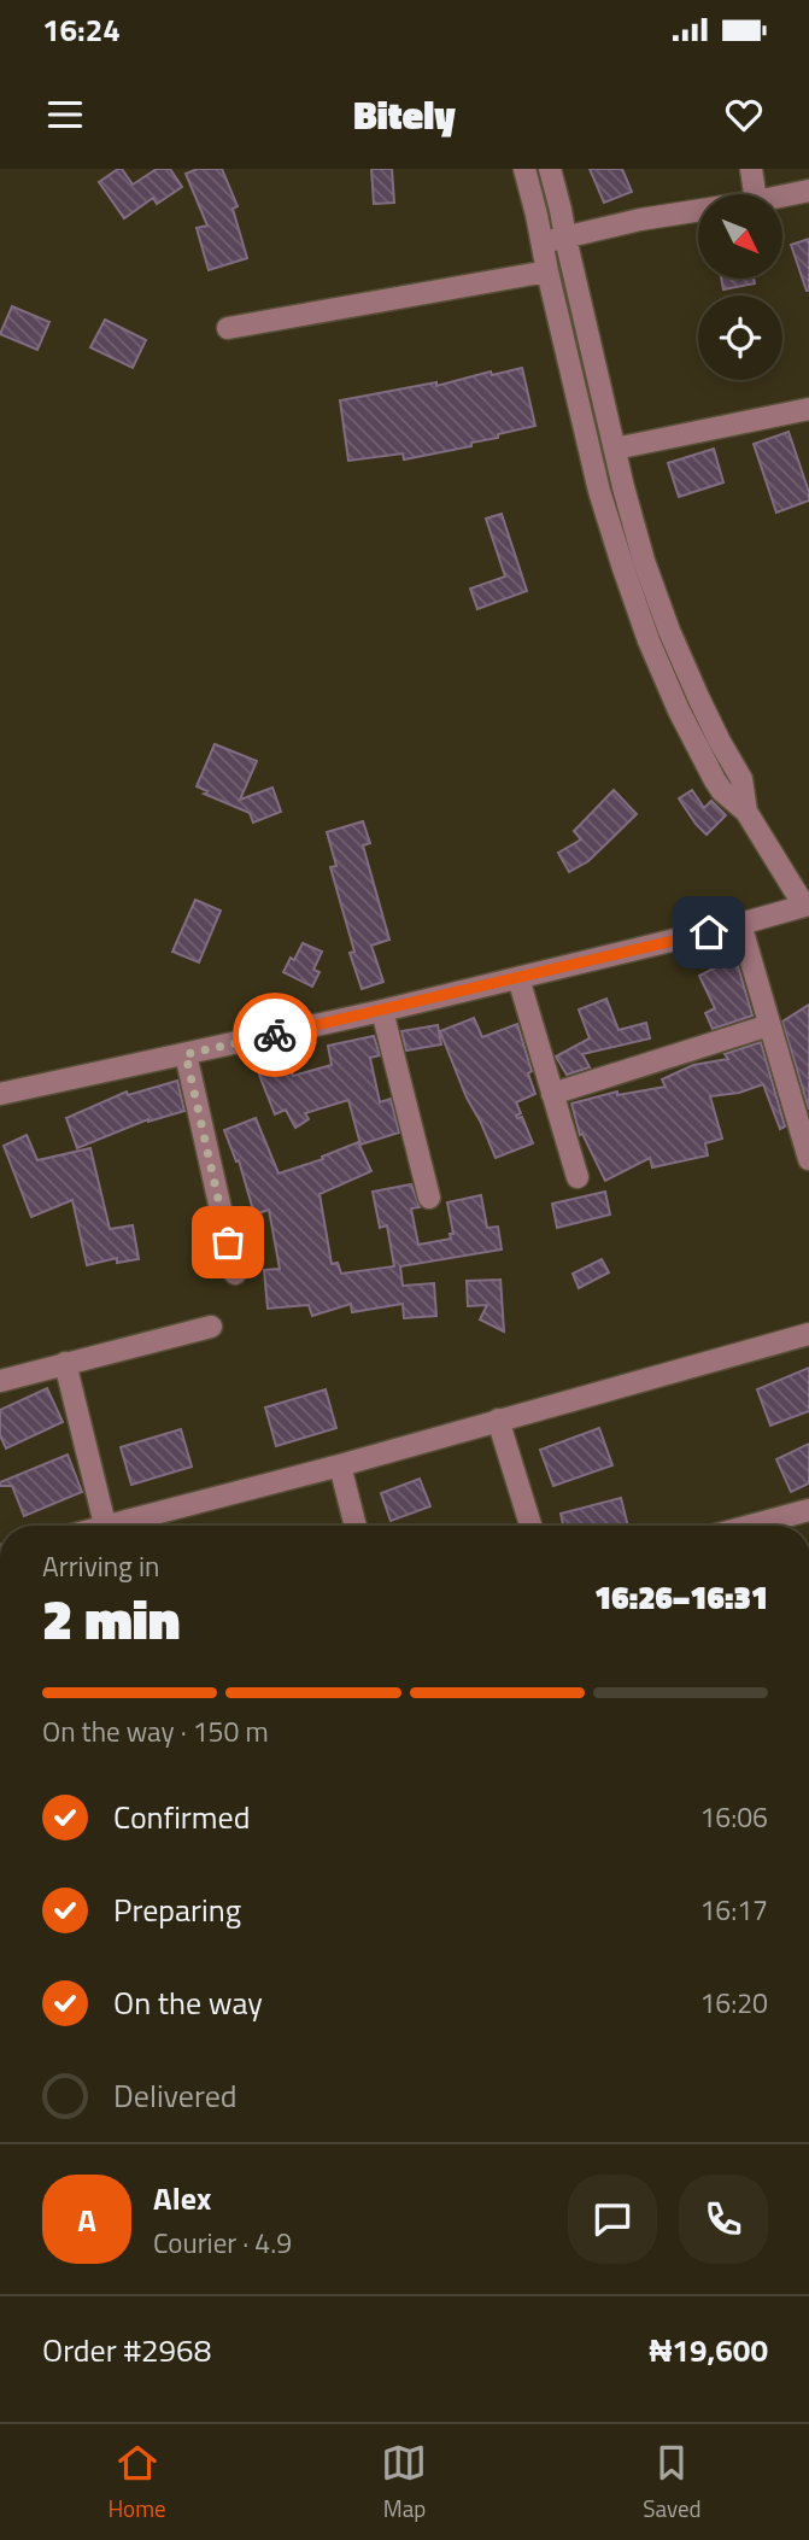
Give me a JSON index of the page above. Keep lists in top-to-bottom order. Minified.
{"north":"bottom right","page":{"status":"16:24","header":"Bitely","heading":["2 min","Arriving in","16:26–16:31"],"panel":["Alex","Courier · 4.9","Order #2968","₦19,600"],"bar":"On the way · 150 m","list":[["Confirmed","16:06"],["Preparing","16:17"],["On the way","16:20"],"Delivered"],"round":"A","tabs":["Home","Map","Saved"]}}
